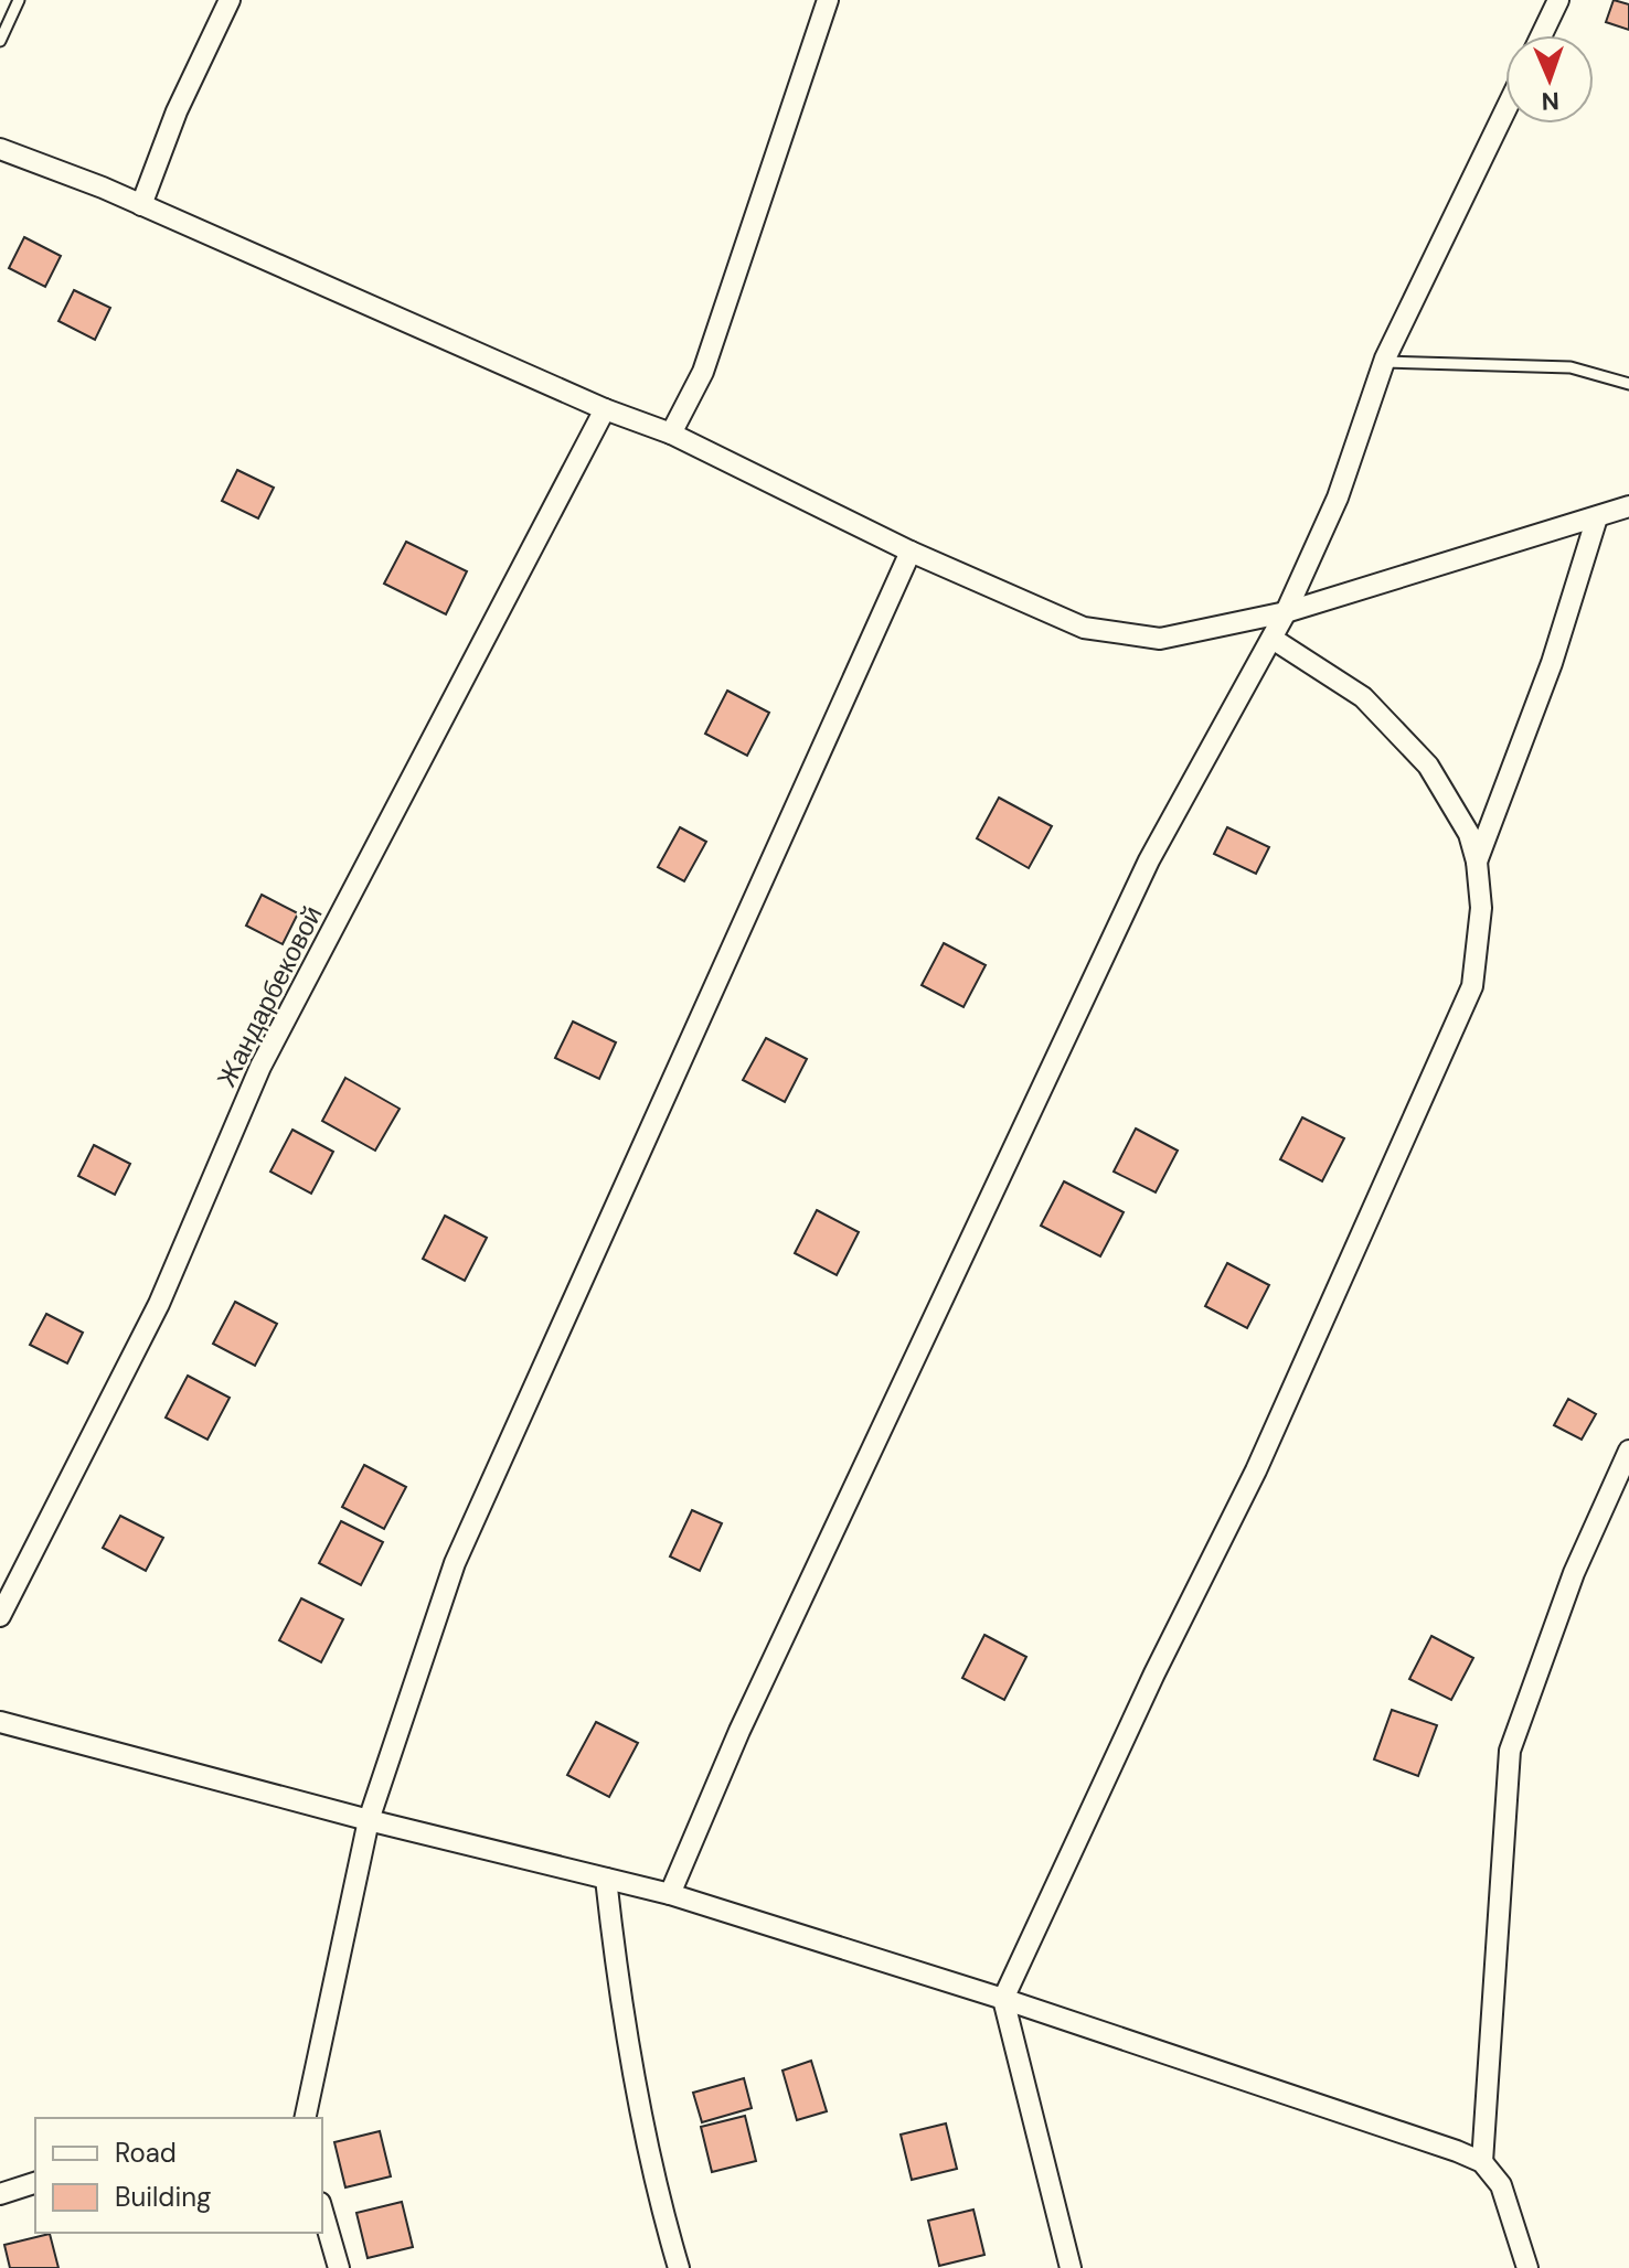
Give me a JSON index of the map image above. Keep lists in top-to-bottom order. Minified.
{"streets":{"street":["Жандарбековой"]},"legend":["Road","Building"],"north":"bottom"}
